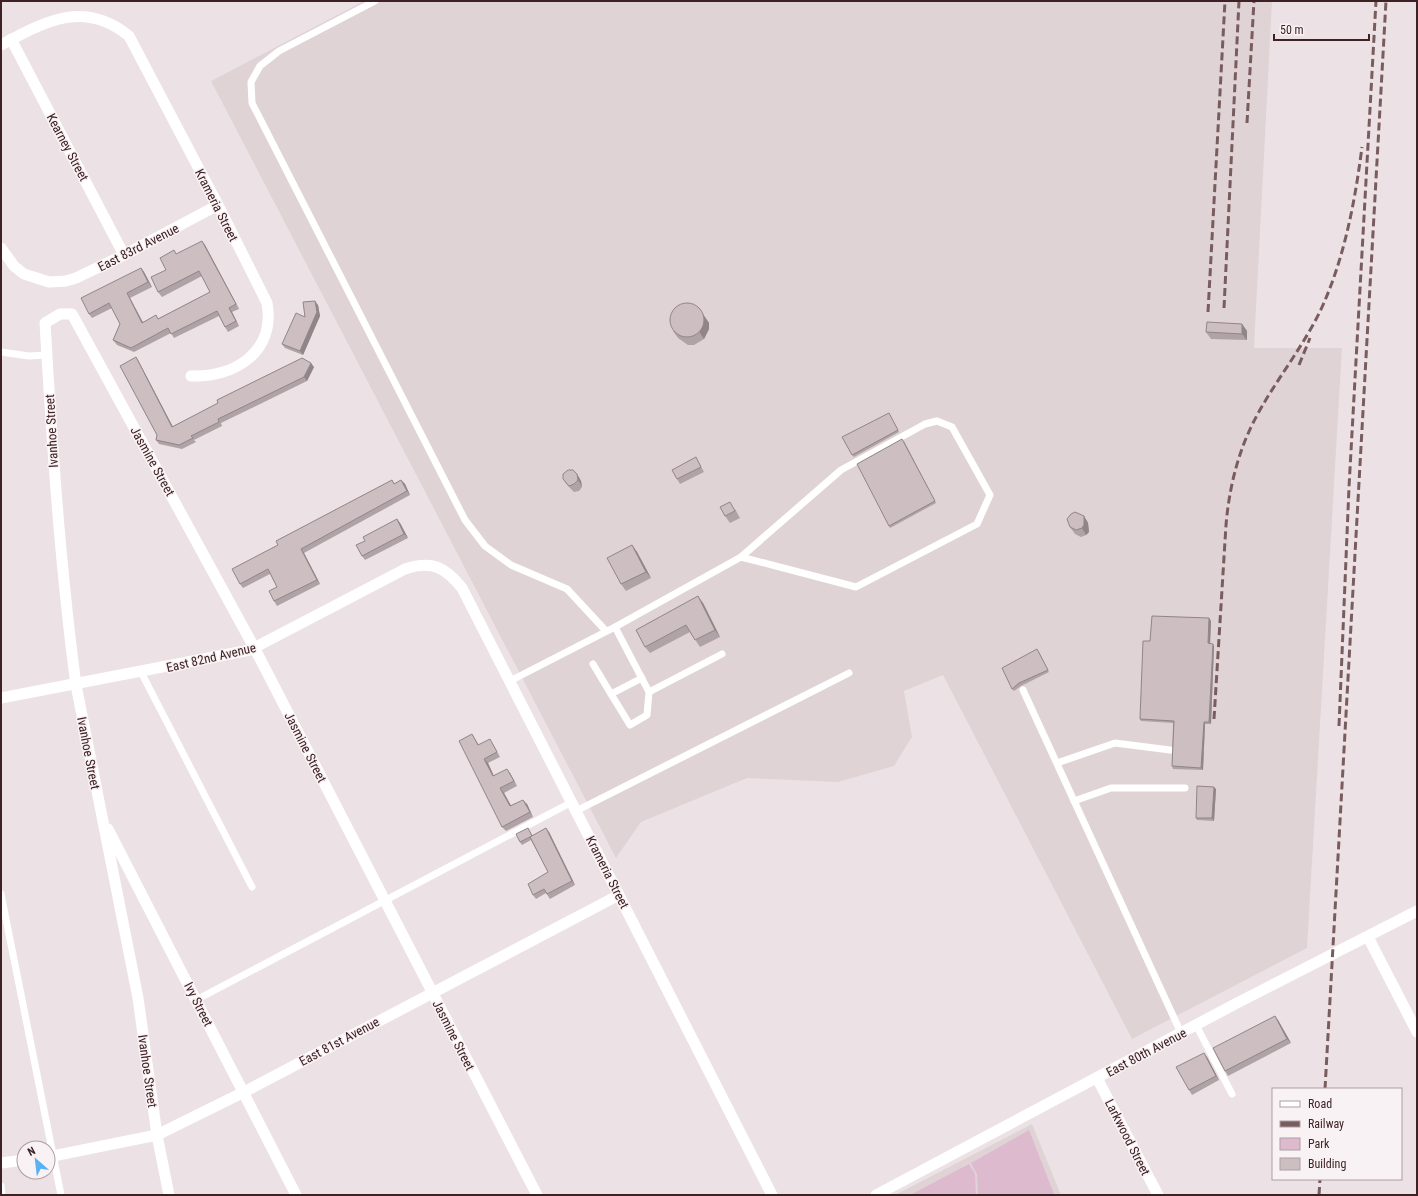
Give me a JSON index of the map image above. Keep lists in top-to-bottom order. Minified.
{"streets":{"street":["Kearney Street","Krameria Street","East 83rd Avenue","Ivanhoe Street","Jasmine Street","East 82nd Avenue","Ivy Street","East 81st Avenue","East 80th Avenue","Larkwood Street"]},"crossings":[["Kearney Street","Krameria Street"],["Kearney Street","East 83rd Avenue"],["Krameria Street","East 83rd Avenue"],["Krameria Street","East 82nd Avenue"],["Krameria Street","East 81st Avenue"],["Ivanhoe Street","Jasmine Street"],["Ivanhoe Street","East 82nd Avenue"],["Ivanhoe Street","Ivy Street"],["Ivanhoe Street","East 81st Avenue"],["Jasmine Street","East 82nd Avenue"],["Jasmine Street","East 81st Avenue"],["Ivy Street","East 81st Avenue"],["East 80th Avenue","Larkwood Street"]],"legend":["Road","Railway","Park","Building"],"scale_bar":"50 m","north":"top left"}
